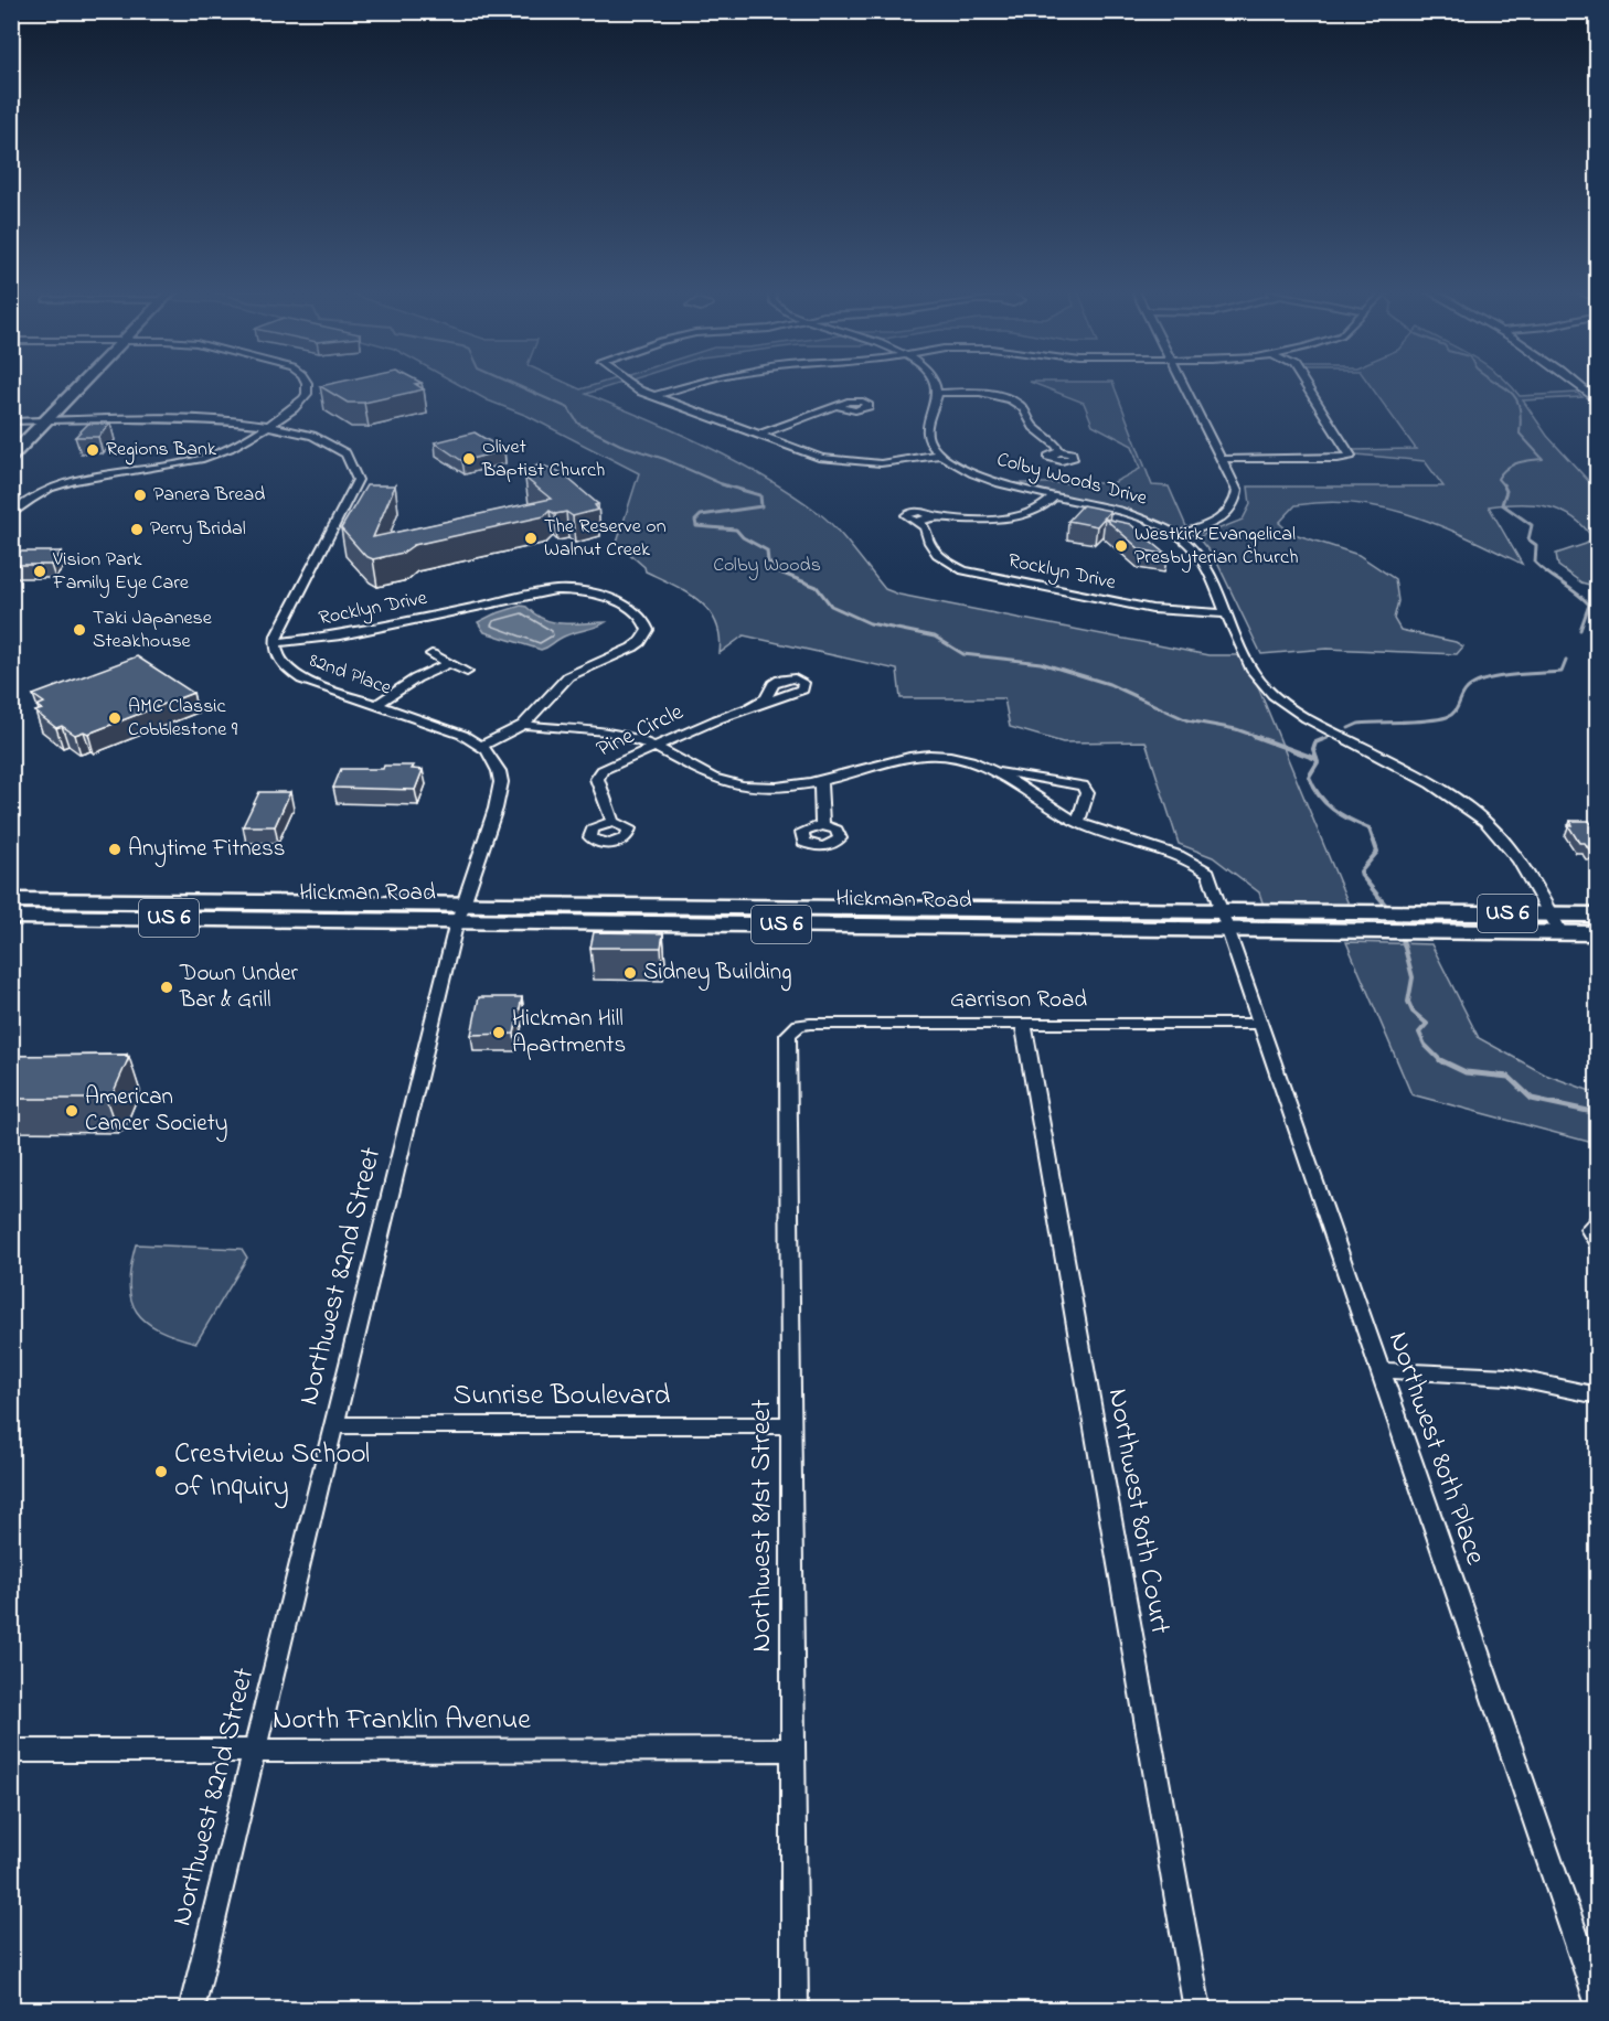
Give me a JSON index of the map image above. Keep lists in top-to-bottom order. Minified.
{"streets":{"main road":["Hickman Road","US 6"],"street":["Colby Woods Drive","Rocklyn Drive","82nd Place","Pine Circle","Garrison Road","Northwest 82nd Street","Sunrise Boulevard","Northwest 80th Place","Northwest 80th Court","Northwest 81st Street","North Franklin Avenue"]},"crossings":[["Colby Woods Drive","Rocklyn Drive"],["Colby Woods Drive","Hickman Road"],["Rocklyn Drive","82nd Place"],["82nd Place","Northwest 82nd Street"],["Hickman Road","Northwest 82nd Street"],["Hickman Road","Northwest 80th Place"],["Garrison Road","Northwest 80th Place"],["Garrison Road","Northwest 80th Court"],["Garrison Road","Northwest 81st Street"],["Northwest 82nd Street","Sunrise Boulevard"],["Northwest 82nd Street","North Franklin Avenue"],["Sunrise Boulevard","Northwest 81st Street"],["Northwest 81st Street","North Franklin Avenue"]],"parks":["Colby Woods"],"places":["Regions Bank","Olivet Baptist Church","Panera Bread","Perry Bridal","The Reserve on Walnut Creek","Westkirk Evangelical Presbyterian Church","Vision Park Family Eye Care","Taki Japanese Steakhouse","AMC Classic Cobblestone 9","Anytime Fitness","Sidney Building","Down Under Bar & Grill","Hickman Hill Apartments","American Cancer Society","Crestview School of Inquiry"]}
